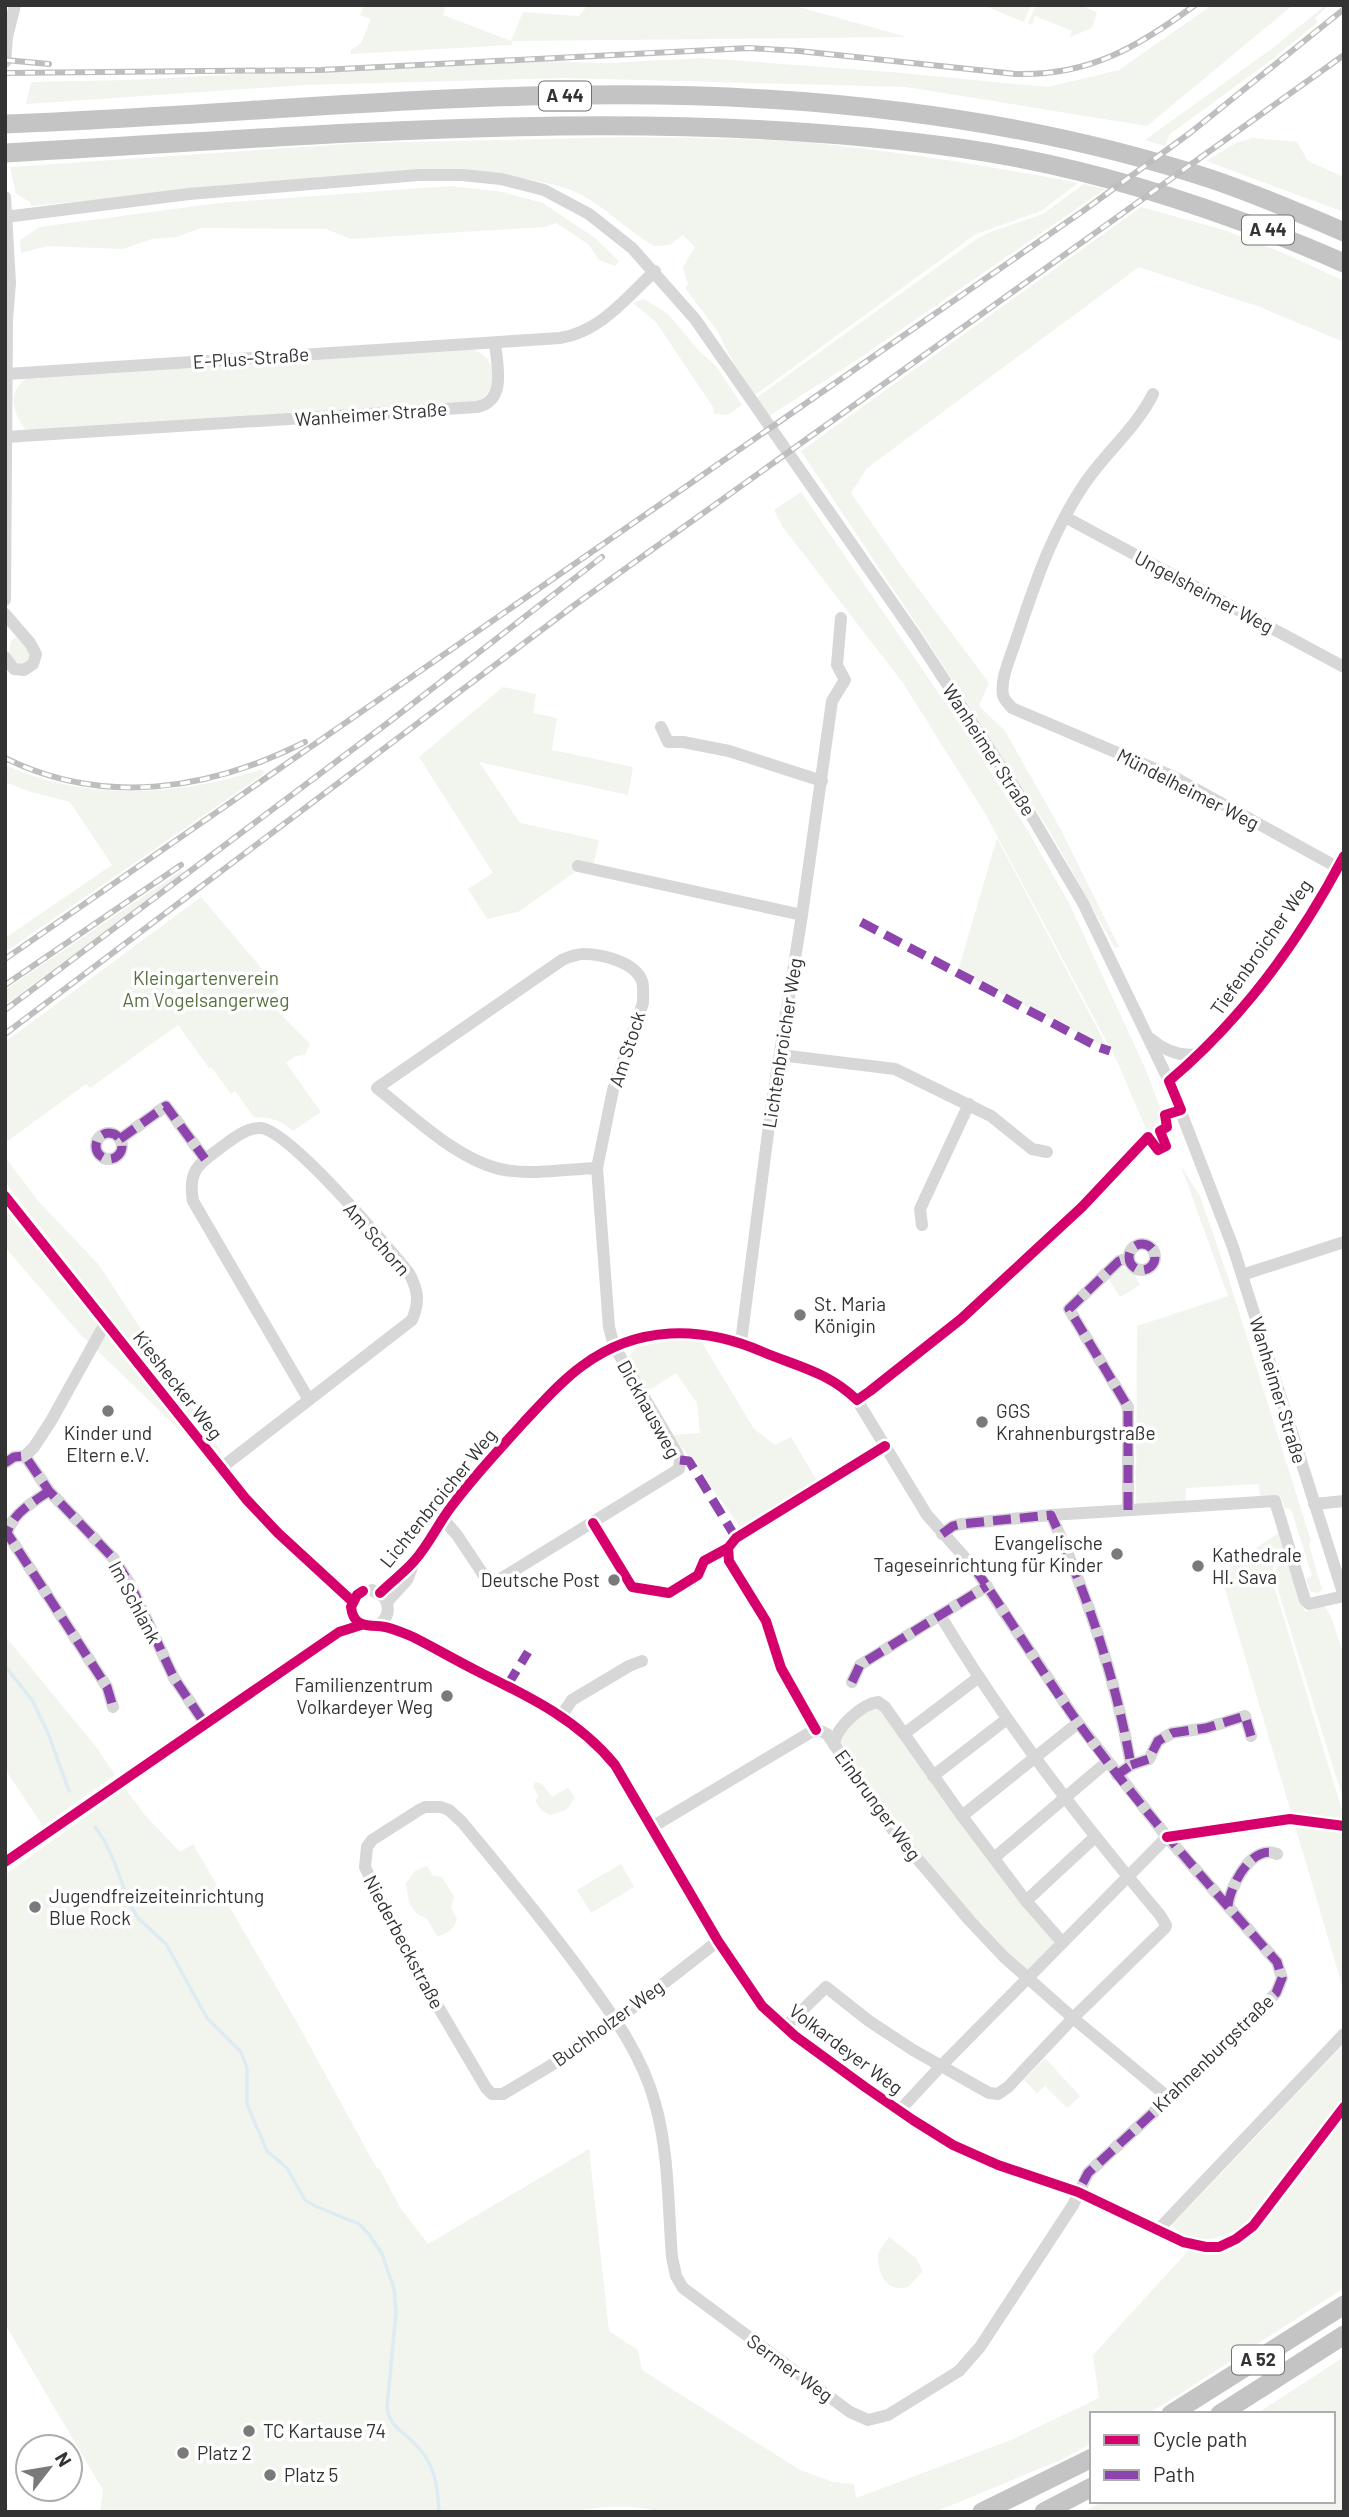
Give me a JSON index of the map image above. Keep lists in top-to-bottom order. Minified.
{"streets":{"highway":["A 44","A 52"],"street":["E-Plus-Straße","Wanheimer Straße","Ungelsheimer Weg","Mündelheimer Weg","Tiefenbroicher Weg","Lichtenbroicher Weg","Am Stock","Am Schorn","Kieshecker Weg","Dickhausweg","Im Schlank","Einbrunger Weg","Niederbeckstraße","Buchholzer Weg","Volkardeyer Weg","Krahnenburgstraße","Sermer Weg"]},"crossings":[["E-Plus-Straße","Wanheimer Straße"],["Wanheimer Straße","Tiefenbroicher Weg"],["Ungelsheimer Weg","Mündelheimer Weg"],["Mündelheimer Weg","Tiefenbroicher Weg"],["Lichtenbroicher Weg","Am Stock"],["Lichtenbroicher Weg","Kieshecker Weg"],["Lichtenbroicher Weg","Dickhausweg"],["Lichtenbroicher Weg","Volkardeyer Weg"],["Lichtenbroicher Weg","Krahnenburgstraße"],["Am Stock","Dickhausweg"],["Am Schorn","Kieshecker Weg"],["Kieshecker Weg","Volkardeyer Weg"],["Einbrunger Weg","Volkardeyer Weg"],["Einbrunger Weg","Krahnenburgstraße"],["Niederbeckstraße","Buchholzer Weg"],["Niederbeckstraße","Sermer Weg"],["Buchholzer Weg","Volkardeyer Weg"],["Buchholzer Weg","Sermer Weg"],["Volkardeyer Weg","Krahnenburgstraße"],["Volkardeyer Weg","Sermer Weg"],["Krahnenburgstraße","Sermer Weg"]],"parks":["Kleingartenverein Am Vogelsangerweg"],"places":["St. Maria Königin","Kinder und Eltern e.V.","GGS Krahnenburgstraße","Evangelische Tageseinrichtung für Kinder","Kathedrale Hl. Sava","Deutsche Post","Familienzentrum Volkardeyer Weg","Jugendfreizeiteinrichtung Blue Rock","TC Kartause 74","Platz 2","Platz 5"],"legend":["Cycle path","Path"],"north":"top right"}
